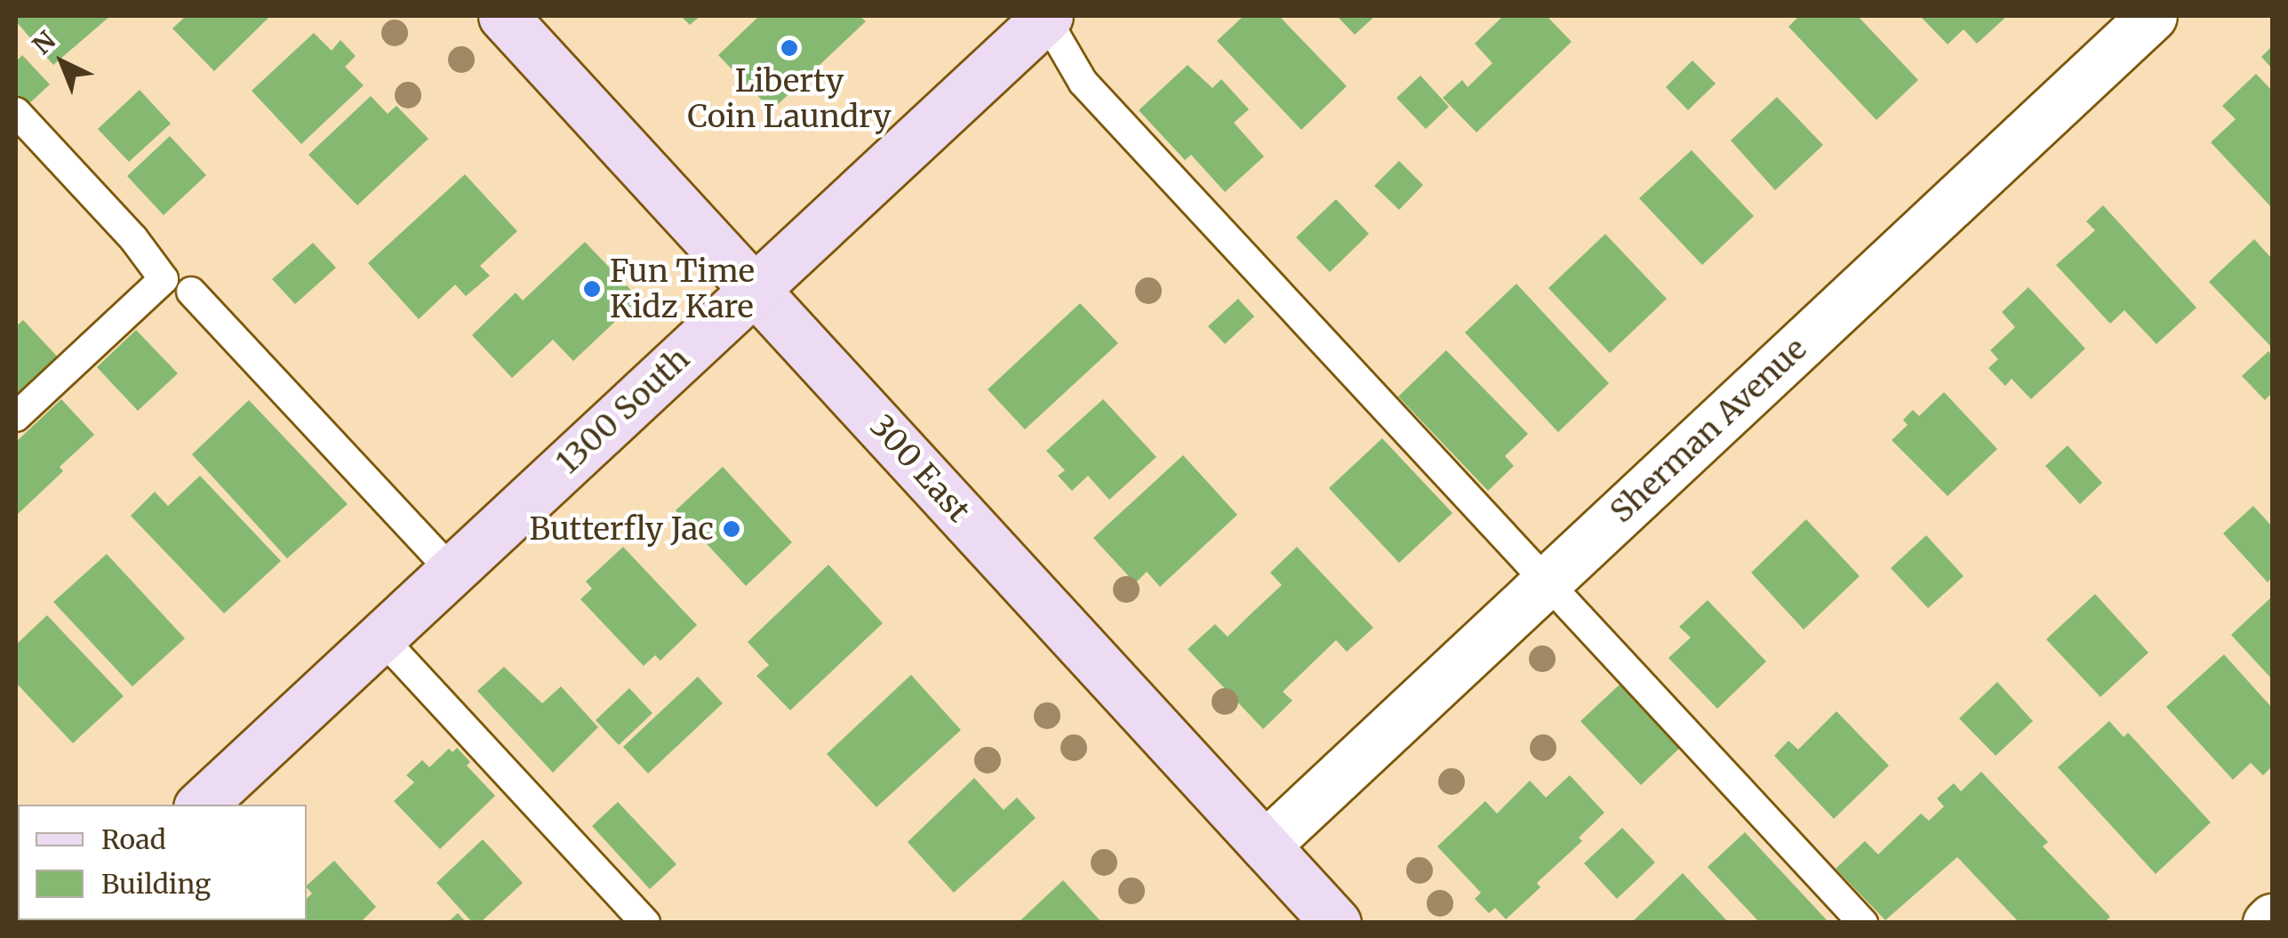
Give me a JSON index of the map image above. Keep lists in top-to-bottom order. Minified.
{"streets":{"street":["1300 South","Sherman Avenue","300 East"]},"crossings":[["1300 South","300 East"],["Sherman Avenue","300 East"]],"places":["Liberty Coin Laundry","Fun Time Kidz Kare","Butterfly Jac"],"legend":["Road","Building"],"north":"top left"}
